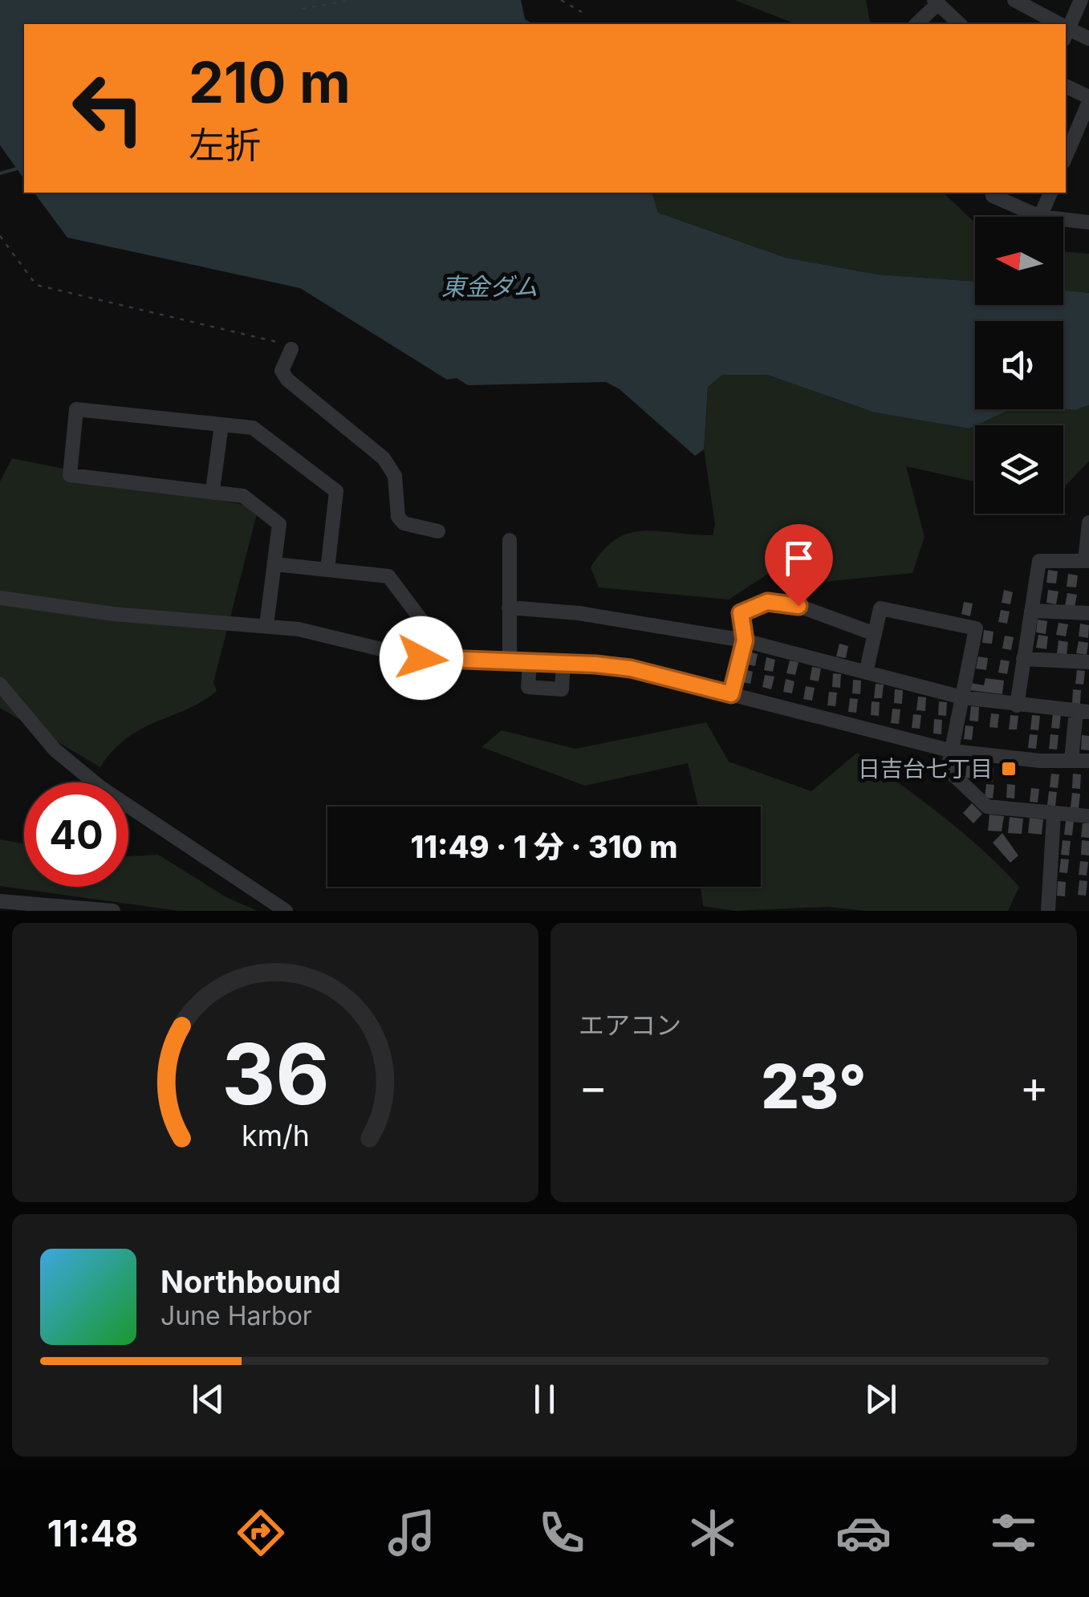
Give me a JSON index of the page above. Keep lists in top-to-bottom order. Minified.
{"water":["東金ダム"],"places":{"transit":["日吉台七丁目"]},"north":"left","page":{"turn":["210 m","左折"],"limit":"40","trip":"11:49 · 1 分 · 310 m","tile":"エアコン","heat":["−","23°","+"],"song":["Northbound","June Harbor"],"tabs":"11:48","gauge":["36","km/h"]}}
